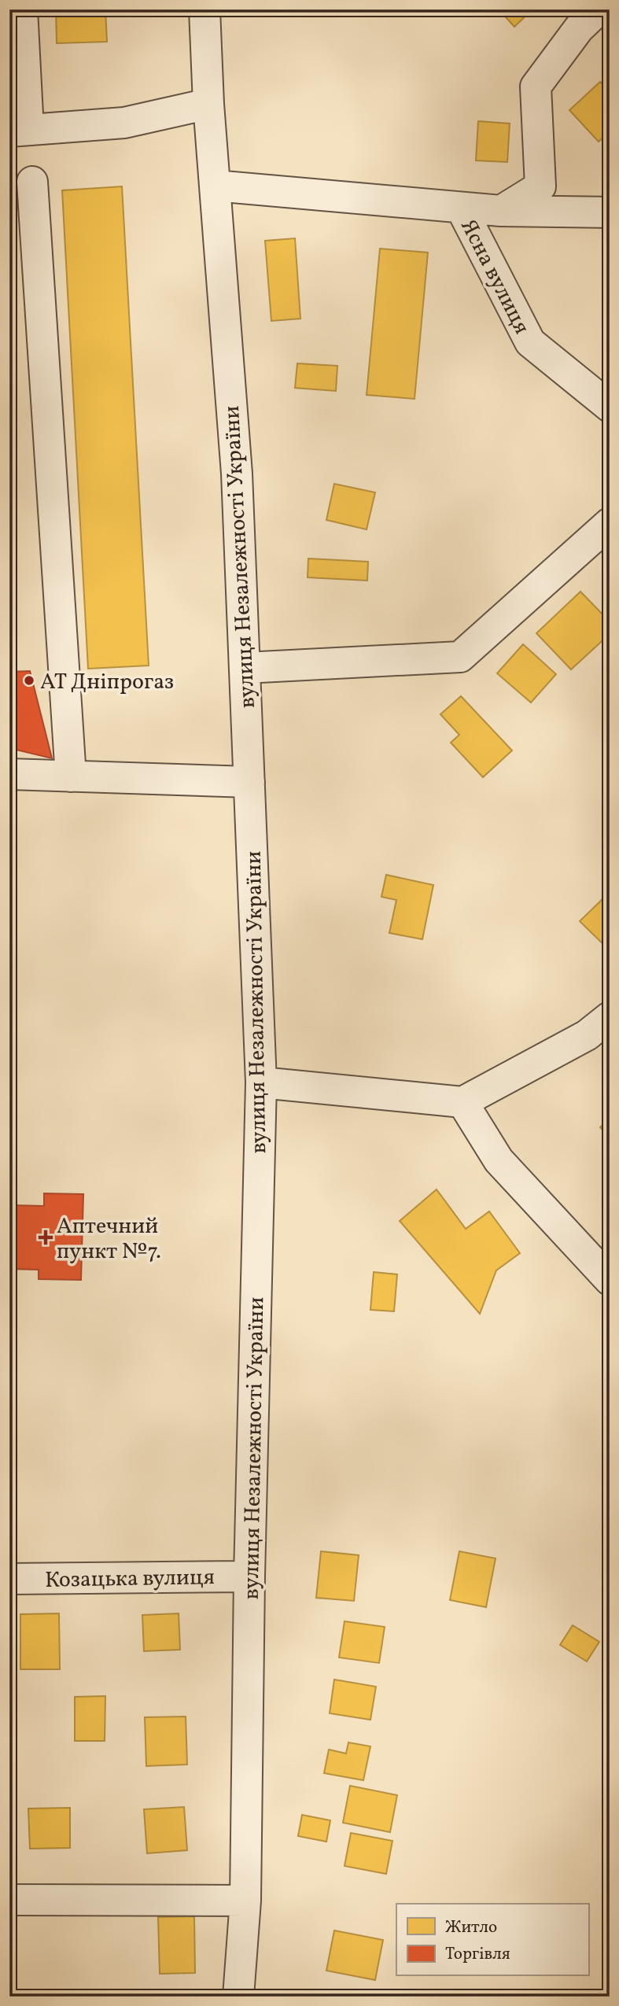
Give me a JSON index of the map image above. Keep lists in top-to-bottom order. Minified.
{"streets":{"street":["Ясна вулиця","вулиця Незалежності України","Козацька вулиця"]},"crossings":[["вулиця Незалежності України","Козацька вулиця"]],"places":{"other":["АТ Дніпрогаз"],"health":["Аптечний пункт №7."]},"legend":["Житло","Торгівля"]}
